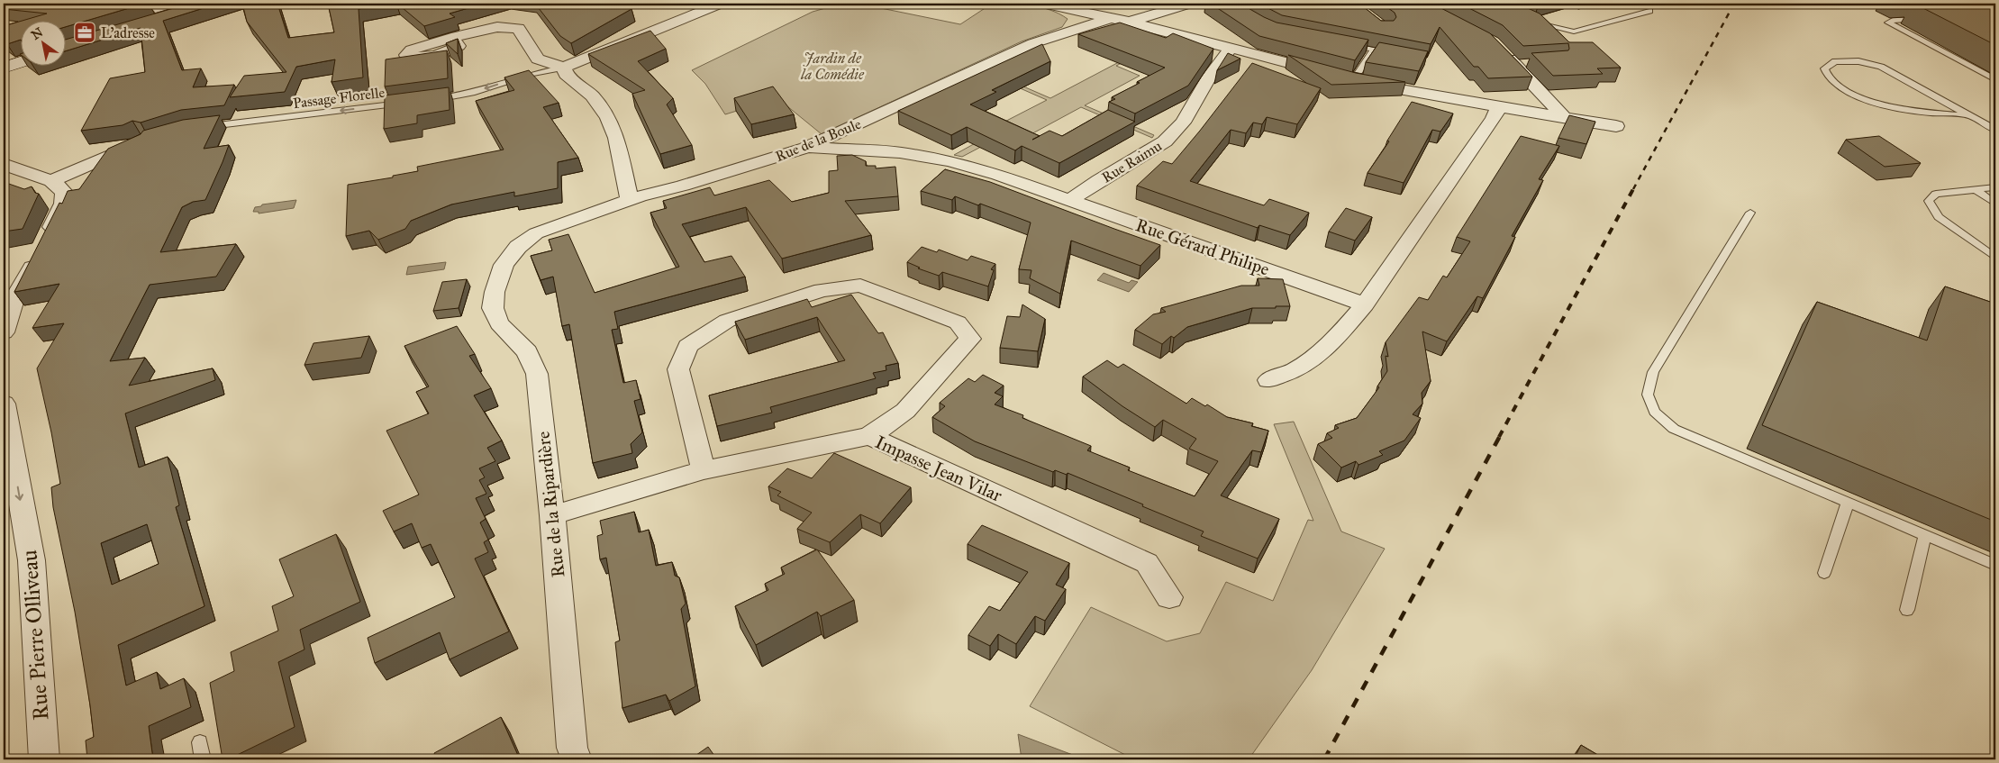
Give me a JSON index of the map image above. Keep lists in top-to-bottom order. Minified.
{"streets":{"street":["Rue de la Boule","Rue Raimu","Rue Gérard Philipe","Impasse Jean Vilar","Rue de la Ripardière","Rue Pierre Olliveau"],"lane":["Passage Florelle"]},"crossings":[["Rue de la Boule","Rue Gérard Philipe"],["Rue de la Boule","Rue de la Ripardière"],["Rue Raimu","Rue Gérard Philipe"],["Impasse Jean Vilar","Rue de la Ripardière"]],"one_way":["Passage Florelle","Rue Pierre Olliveau"],"parks":["Jardin de la Comédie"],"places":{"office":["L'adresse"]},"north":"top left"}
